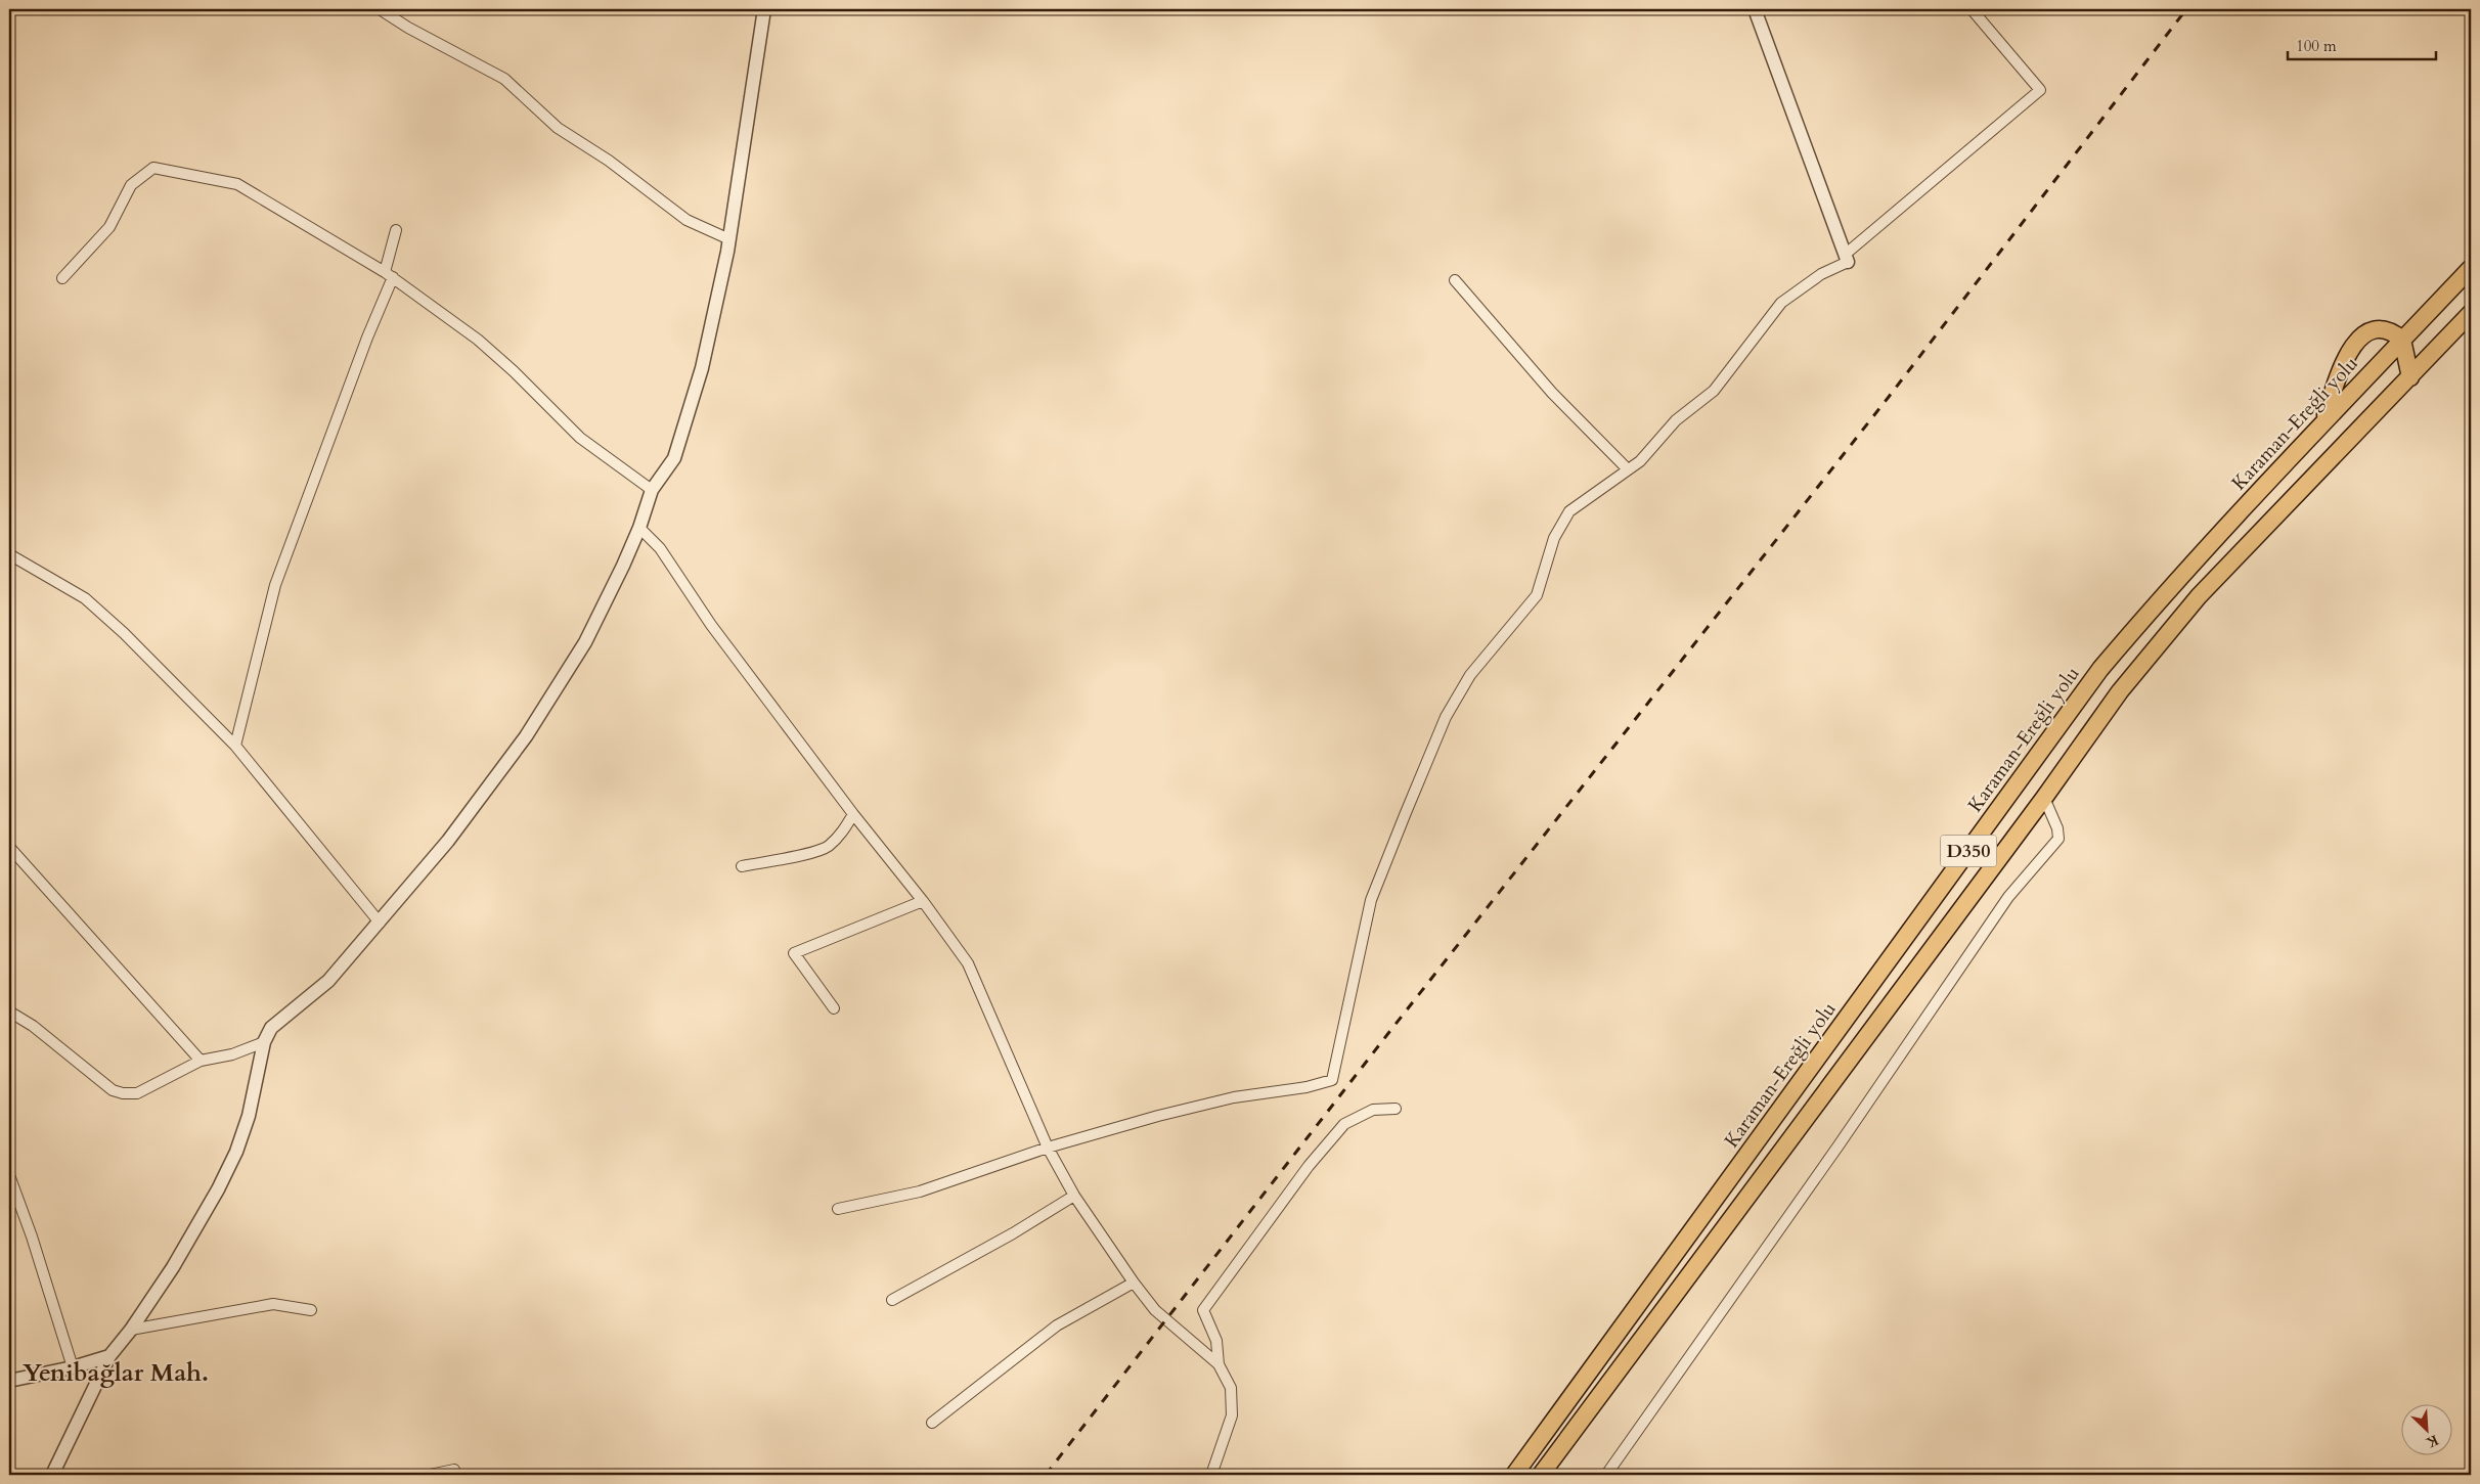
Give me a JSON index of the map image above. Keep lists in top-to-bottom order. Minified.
{"streets":{"highway":["Karaman-Ereğli yolu","D350"]},"districts":["Yenibağlar Mah."],"scale_bar":"100 m","north":"bottom right"}
